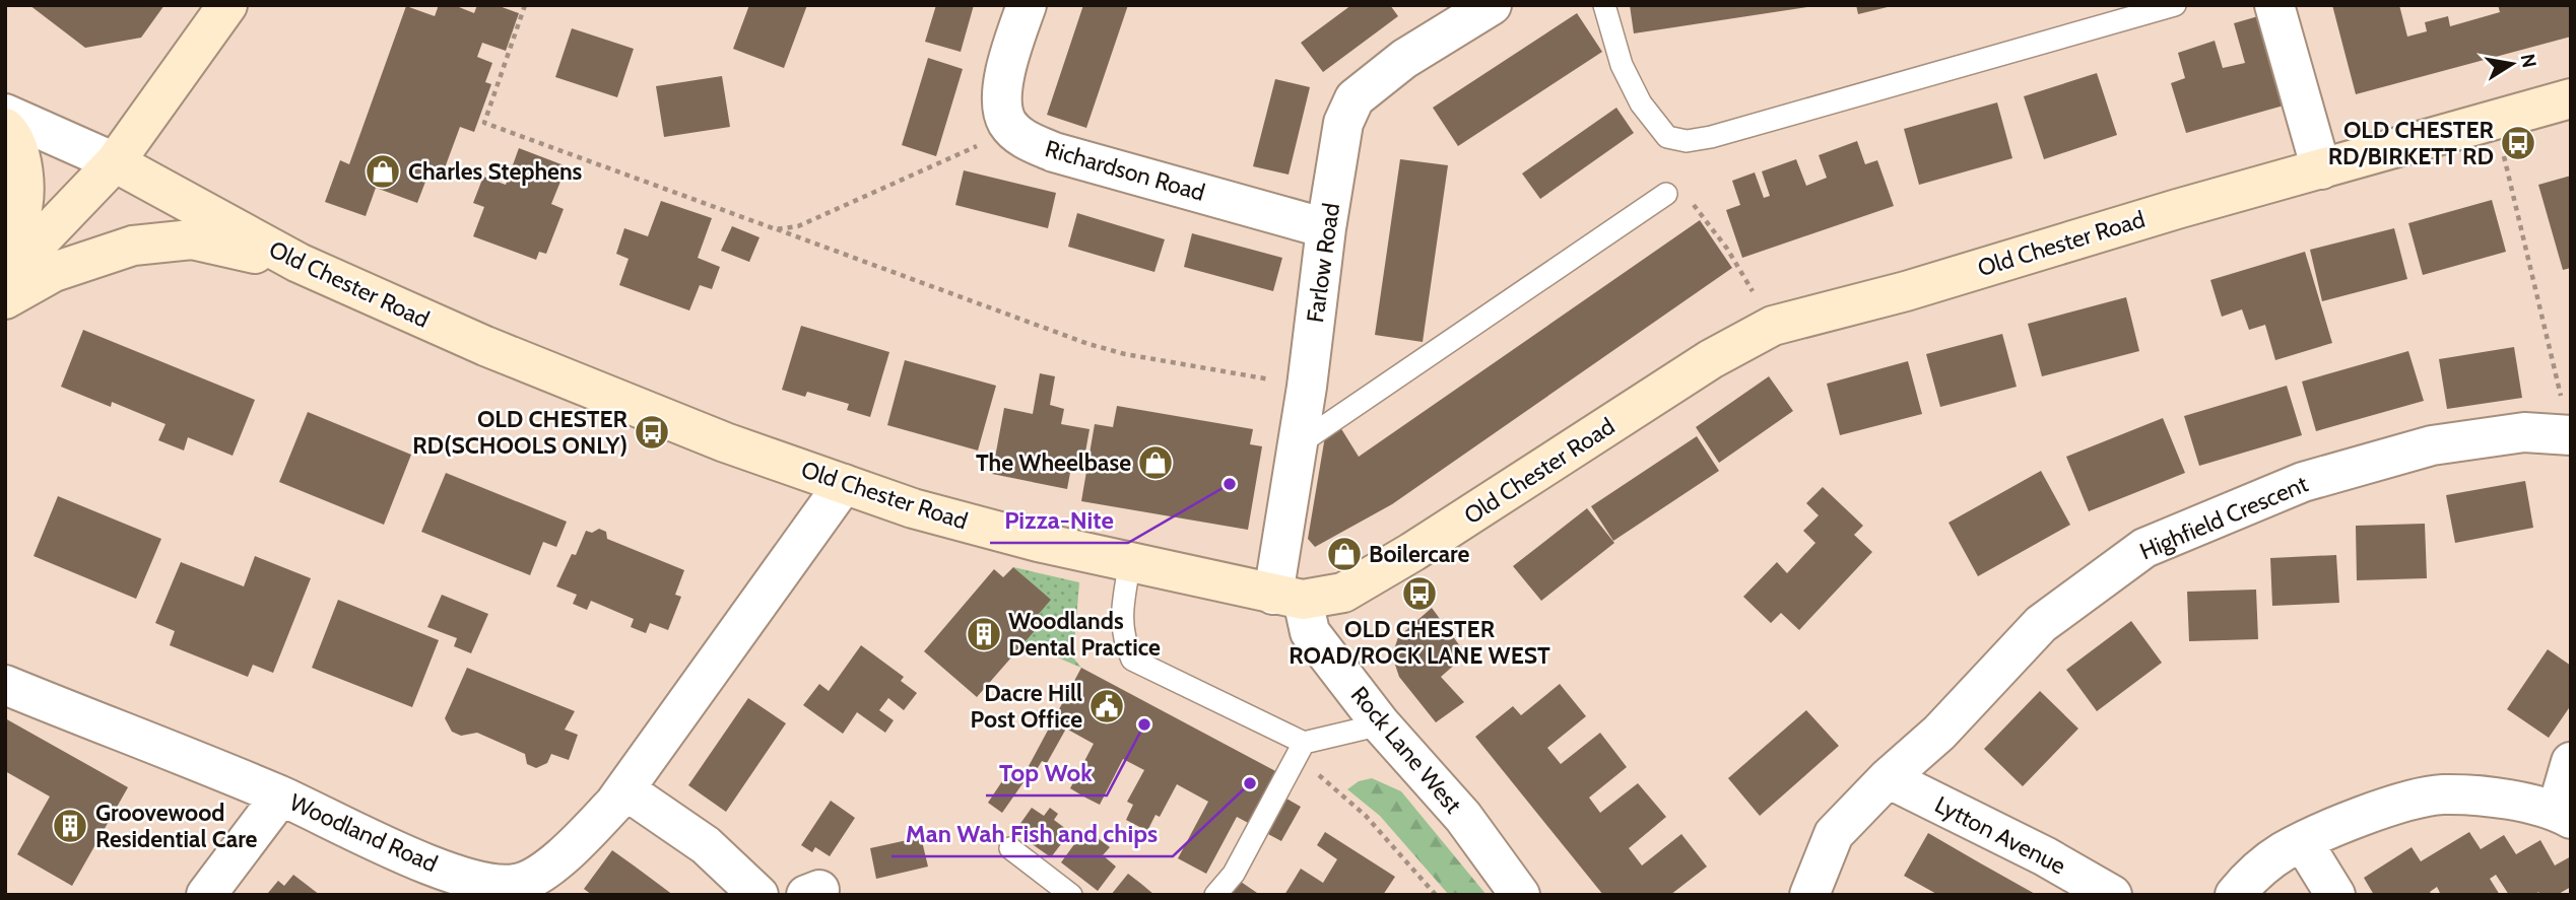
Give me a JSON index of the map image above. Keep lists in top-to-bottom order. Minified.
{"streets":{"main road":["Old Chester Road"],"street":["Richardson Road","Farlow Road","Highfield Crescent","Rock Lane West","Woodland Road","Lytton Avenue"]},"crossings":[["Richardson Road","Farlow Road"],["Old Chester Road","Farlow Road"],["Old Chester Road","Rock Lane West"],["Old Chester Road","Woodland Road"],["Farlow Road","Rock Lane West"],["Highfield Crescent","Lytton Avenue"]],"places":{"bus stop":["OLD CHESTER RD/BIRKETT RD","OLD CHESTER RD(SCHOOLS ONLY)","OLD CHESTER ROAD/ROCK LANE WEST"],"shop":["Charles Stephens","The Wheelbase","Boilercare"],"other":["Pizza-Nite","Top Wok","Man Wah Fish and chips"],"building":["Woodlands Dental Practice","Groovewood Residential Care"],"public building":["Dacre Hill Post Office"]},"north":"right"}
